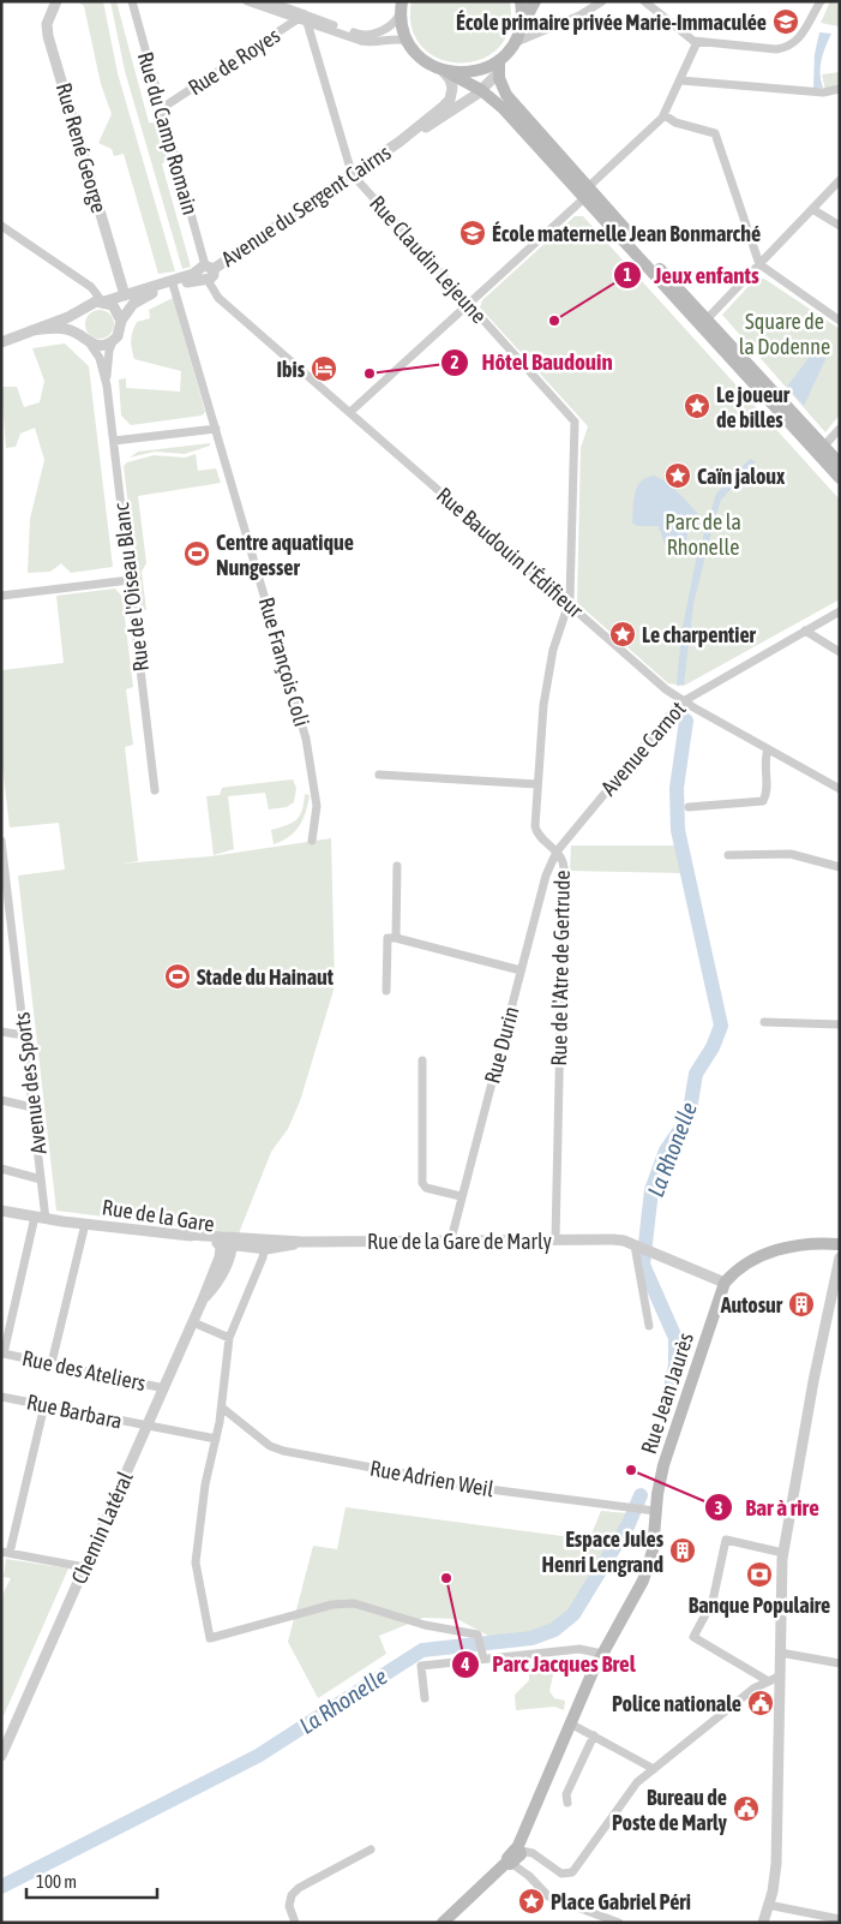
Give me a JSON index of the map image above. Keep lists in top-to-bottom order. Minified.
{"streets":{"main road":["Rue Jean Jaurès"],"street":["Rue de Royes","Rue du Camp Romain","Rue René George","Avenue du Sergent Cairns","Rue Claudin Lejeune","Rue Baudouin l'Édifieur","Rue de l'Oiseau Blanc","Rue François Coli","Avenue Carnot","Rue de l'Atre de Gertrude","Rue Durin","Avenue des Sports","Rue de la Gare","Rue de la Gare de Marly","Rue des Ateliers","Rue Barbara","Rue Adrien Weil","Chemin Latéral"]},"crossings":[["Rue de Royes","Rue du Camp Romain"],["Rue de Royes","Rue Claudin Lejeune"],["Rue du Camp Romain","Avenue du Sergent Cairns"],["Rue du Camp Romain","Rue Baudouin l'Édifieur"],["Avenue du Sergent Cairns","Rue Claudin Lejeune"],["Avenue du Sergent Cairns","Rue Baudouin l'Édifieur"],["Avenue du Sergent Cairns","Rue François Coli"],["Rue Claudin Lejeune","Rue Baudouin l'Édifieur"],["Rue Claudin Lejeune","Rue de l'Atre de Gertrude"],["Rue Baudouin l'Édifieur","Avenue Carnot"],["Rue Baudouin l'Édifieur","Rue de l'Atre de Gertrude"],["Avenue Carnot","Rue de l'Atre de Gertrude"],["Avenue Carnot","Rue Durin"],["Rue de l'Atre de Gertrude","Rue Durin"],["Rue de l'Atre de Gertrude","Rue de la Gare de Marly"],["Rue Durin","Rue de la Gare de Marly"],["Avenue des Sports","Rue de la Gare"],["Avenue des Sports","Rue des Ateliers"],["Rue de la Gare","Rue de la Gare de Marly"],["Rue de la Gare","Chemin Latéral"],["Rue de la Gare de Marly","Rue Jean Jaurès"],["Rue des Ateliers","Chemin Latéral"],["Rue Jean Jaurès","Rue Adrien Weil"],["Rue Barbara","Chemin Latéral"]],"water":["La Rhonelle"],"parks":["Square de la Dodenne","Parc de la Rhonelle"],"places":{"school or university":["École primaire privée Marie-Immaculée","École maternelle Jean Bonmarché"],"other":["Jeux enfants","Hôtel Baudouin","Bar à rire","Parc Jacques Brel"],"hotel":["Ibis"],"place":["Le joueur de billes","Caïn jaloux","Le charpentier","Place Gabriel Péri"],"sports":["Centre aquatique Nungesser","Stade du Hainaut"],"building":["Autosur","Espace Jules Henri Lengrand"],"bank":["Banque Populaire"],"public building":["Police nationale","Bureau de Poste de Marly"]},"scale_bar":"100 m"}
